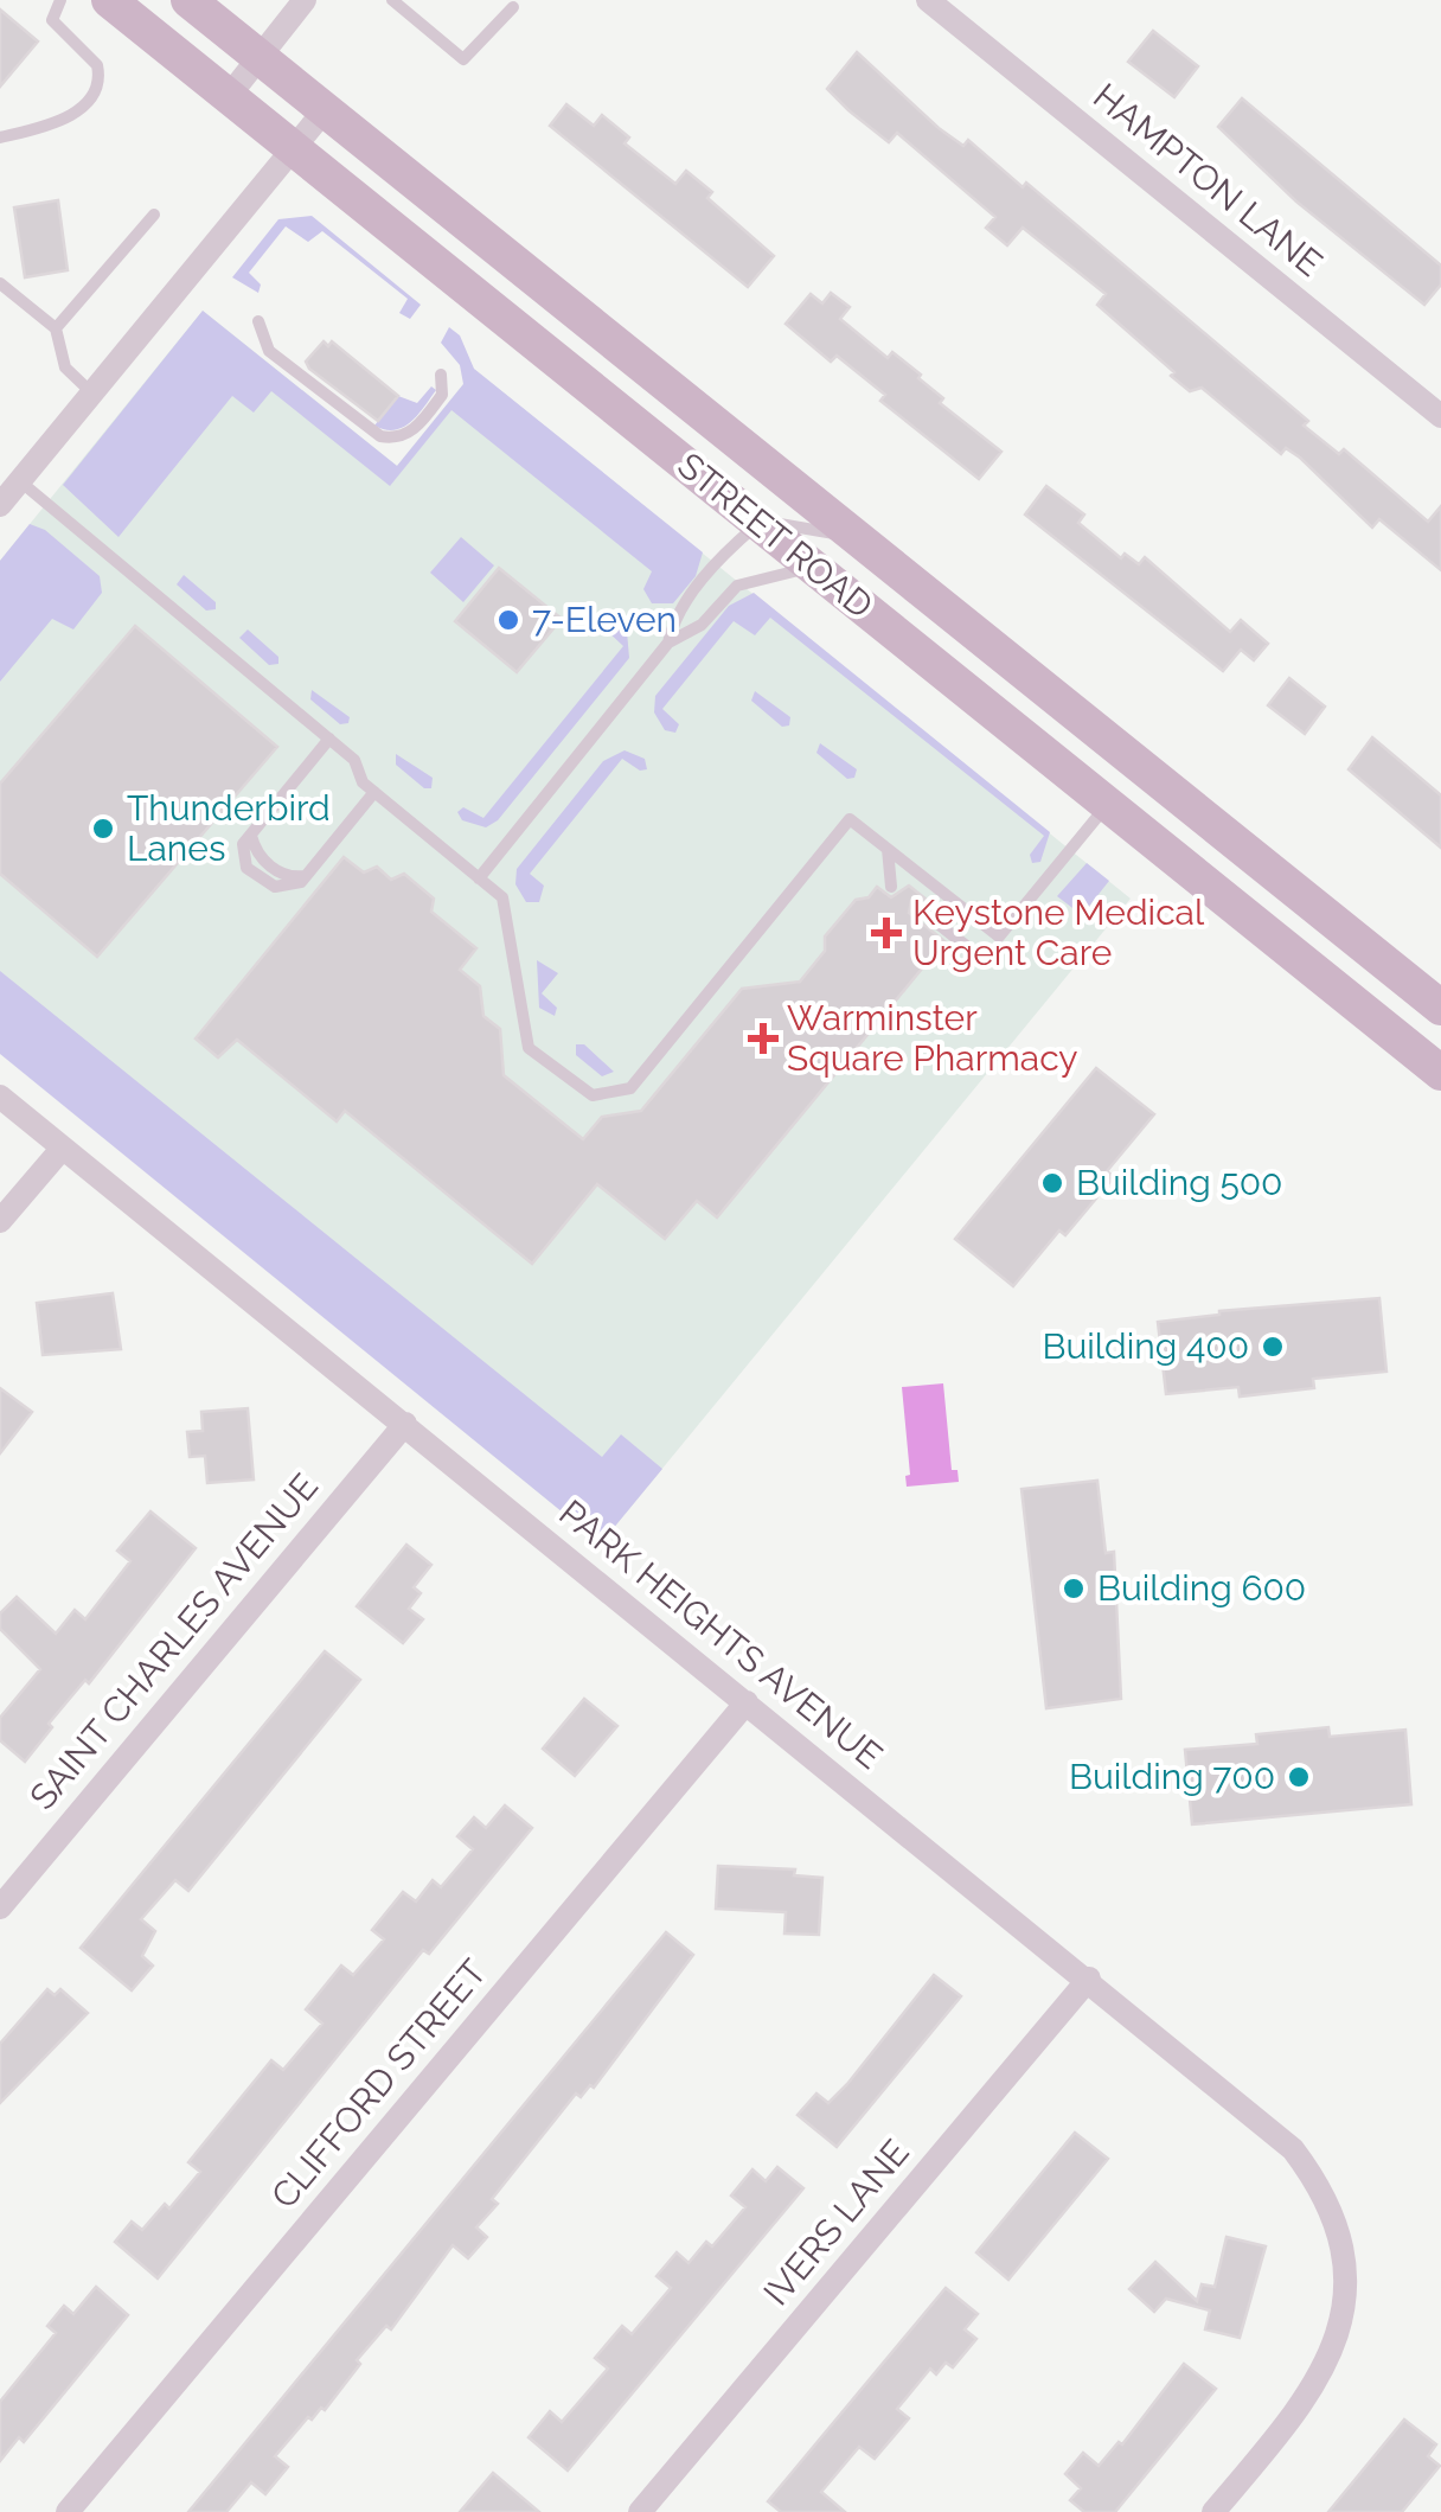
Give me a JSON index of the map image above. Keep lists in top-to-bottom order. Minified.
{"streets":{"main road":["STREET ROAD"],"street":["HAMPTON LANE","PARK HEIGHTS AVENUE","SAINT CHARLES AVENUE","CLIFFORD STREET","IVERS LANE"]},"crossings":[["PARK HEIGHTS AVENUE","SAINT CHARLES AVENUE"],["PARK HEIGHTS AVENUE","CLIFFORD STREET"],["PARK HEIGHTS AVENUE","IVERS LANE"]],"places":{"other":["7-Eleven","Thunderbird Lanes","Building 500","Building 400","Building 600","Building 700"],"health":["Keystone Medical Urgent Care","Warminster Square Pharmacy"]}}
